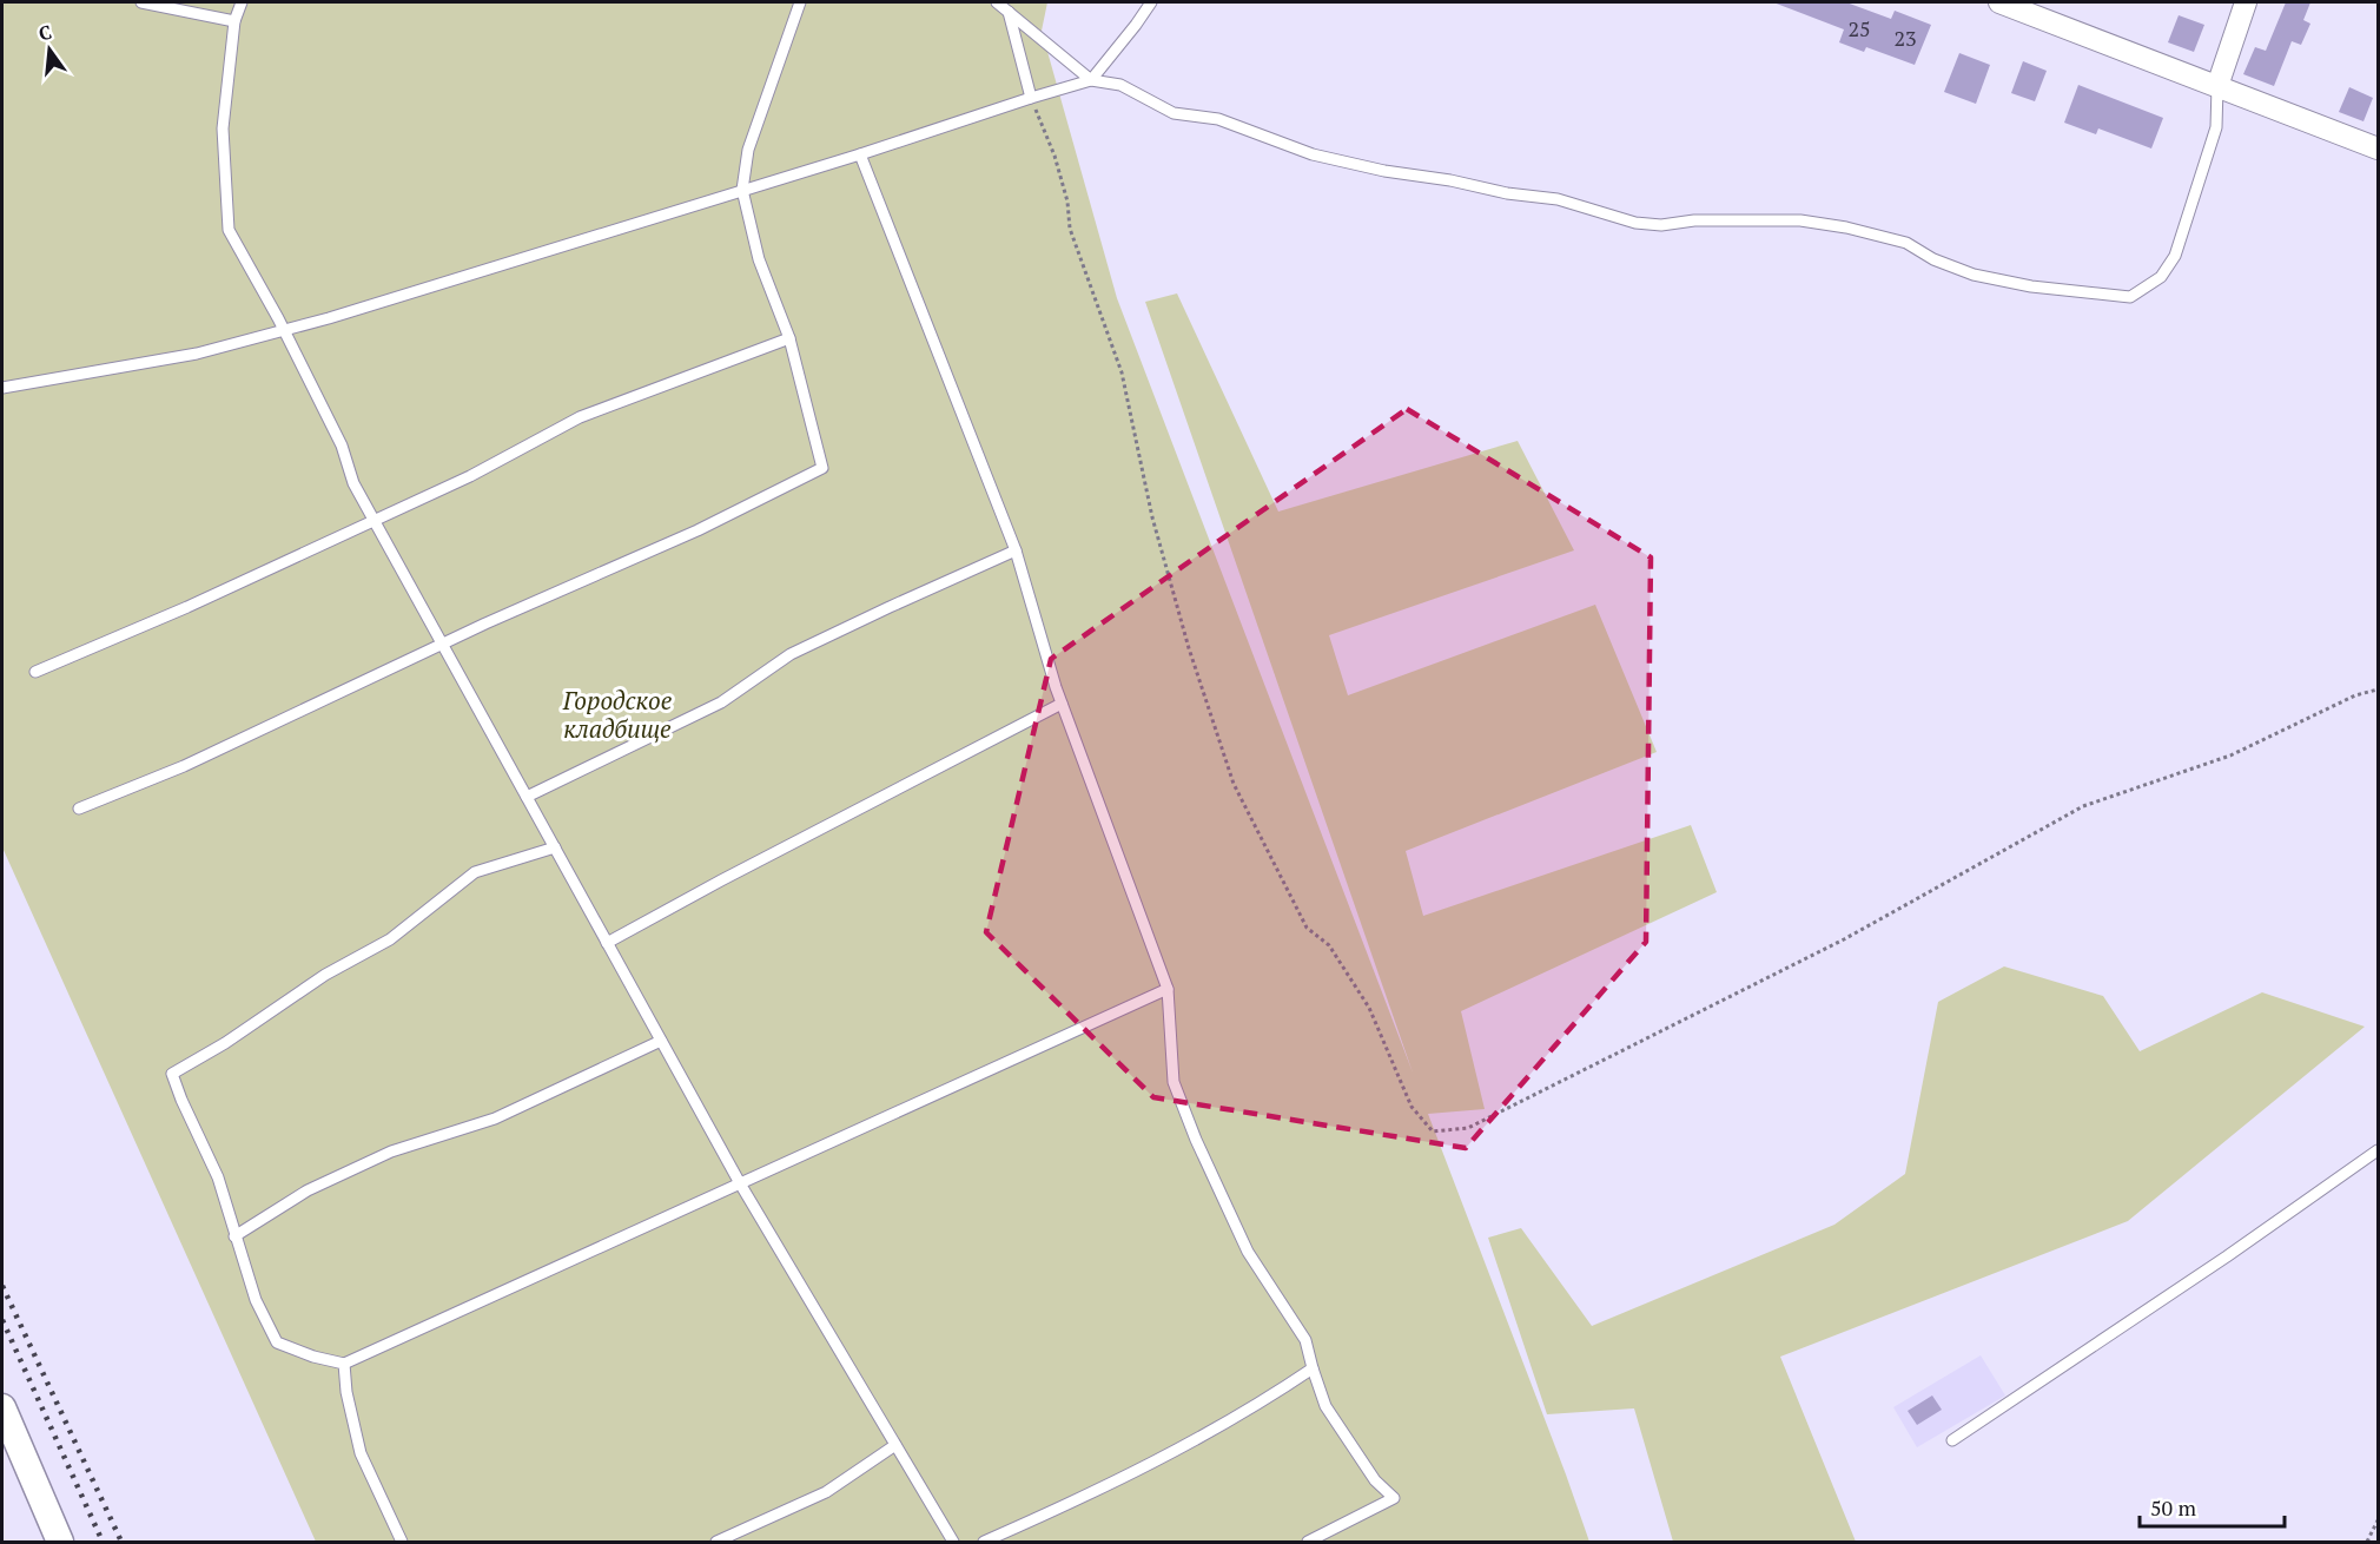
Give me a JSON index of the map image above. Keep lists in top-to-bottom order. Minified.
{"parks":["Городское кладбище"],"house_numbers":["25","23"],"scale_bar":"50 m","north":"top"}
